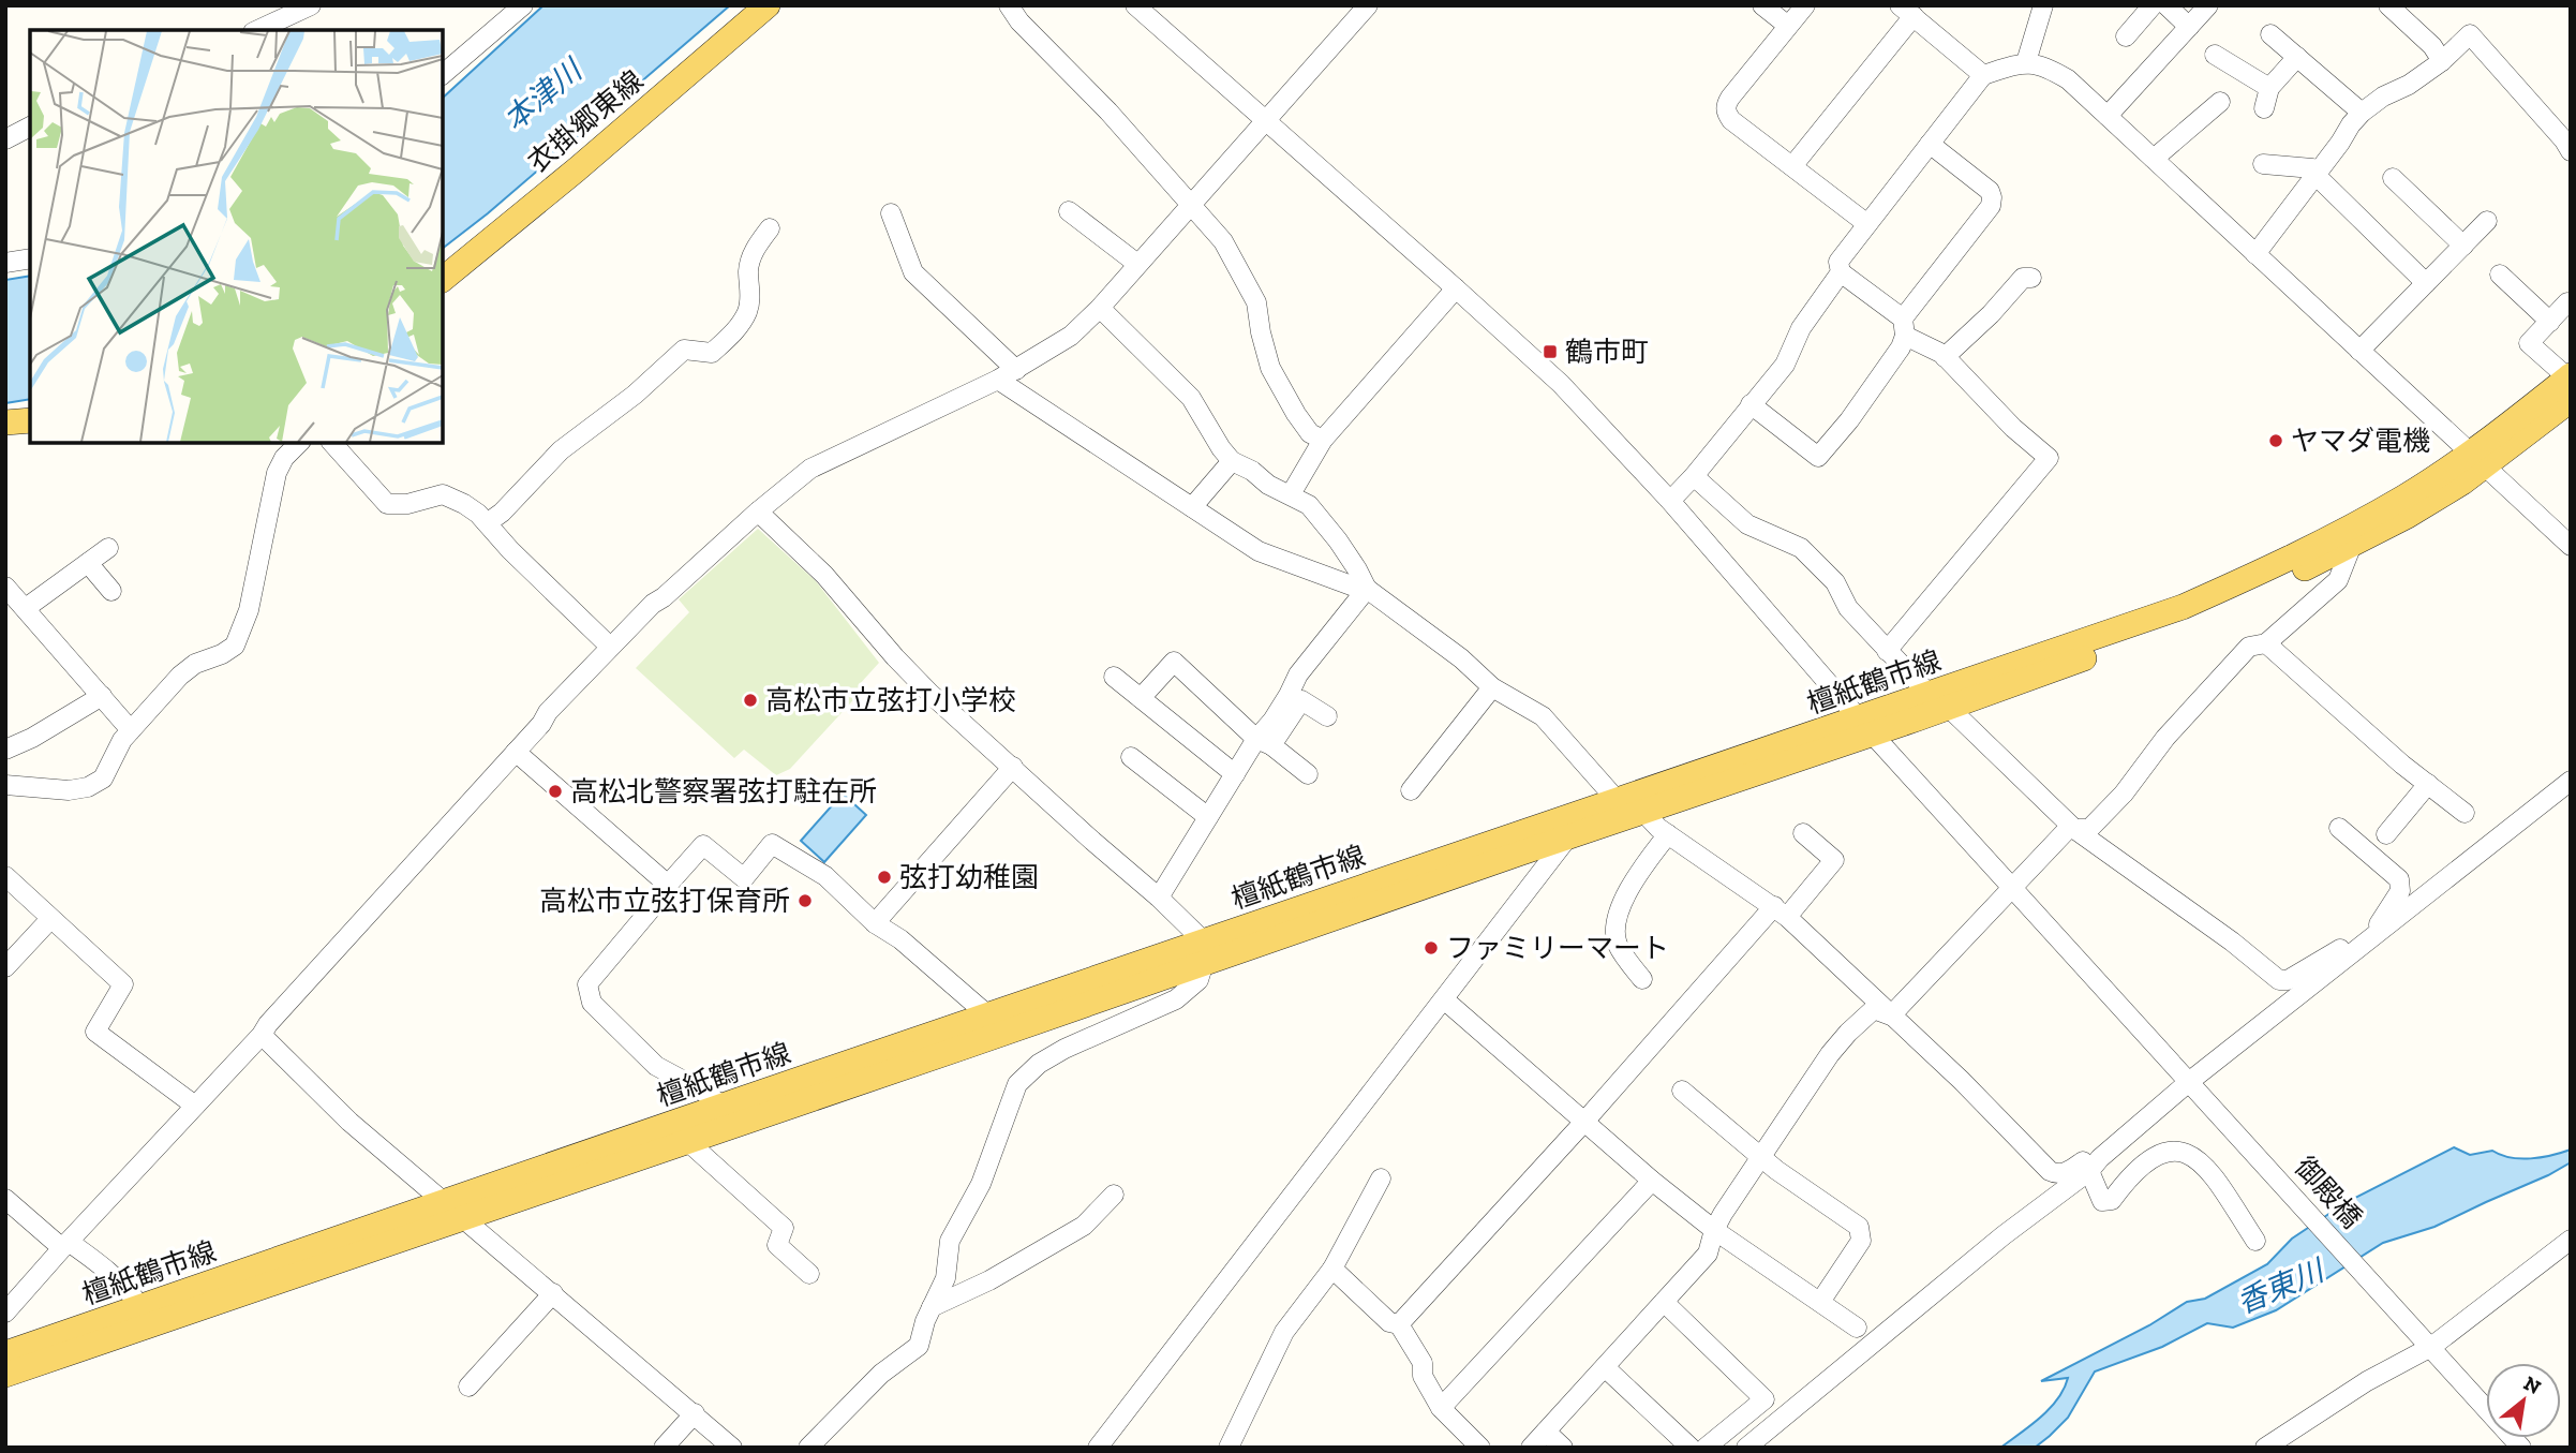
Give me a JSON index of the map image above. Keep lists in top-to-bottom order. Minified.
{"streets":{"main road":["衣掛郷東線","檀紙鶴市線"],"street":["御殿橋"]},"crossings":[["檀紙鶴市線","御殿橋"]],"water":["本津川","香東川"],"places":{"transit":["鶴市町"],"other":["ヤマダ電機","高松市立弦打小学校","高松北警察署弦打駐在所","弦打幼稚園","高松市立弦打保育所","ファミリーマート"]},"north":"top right"}
